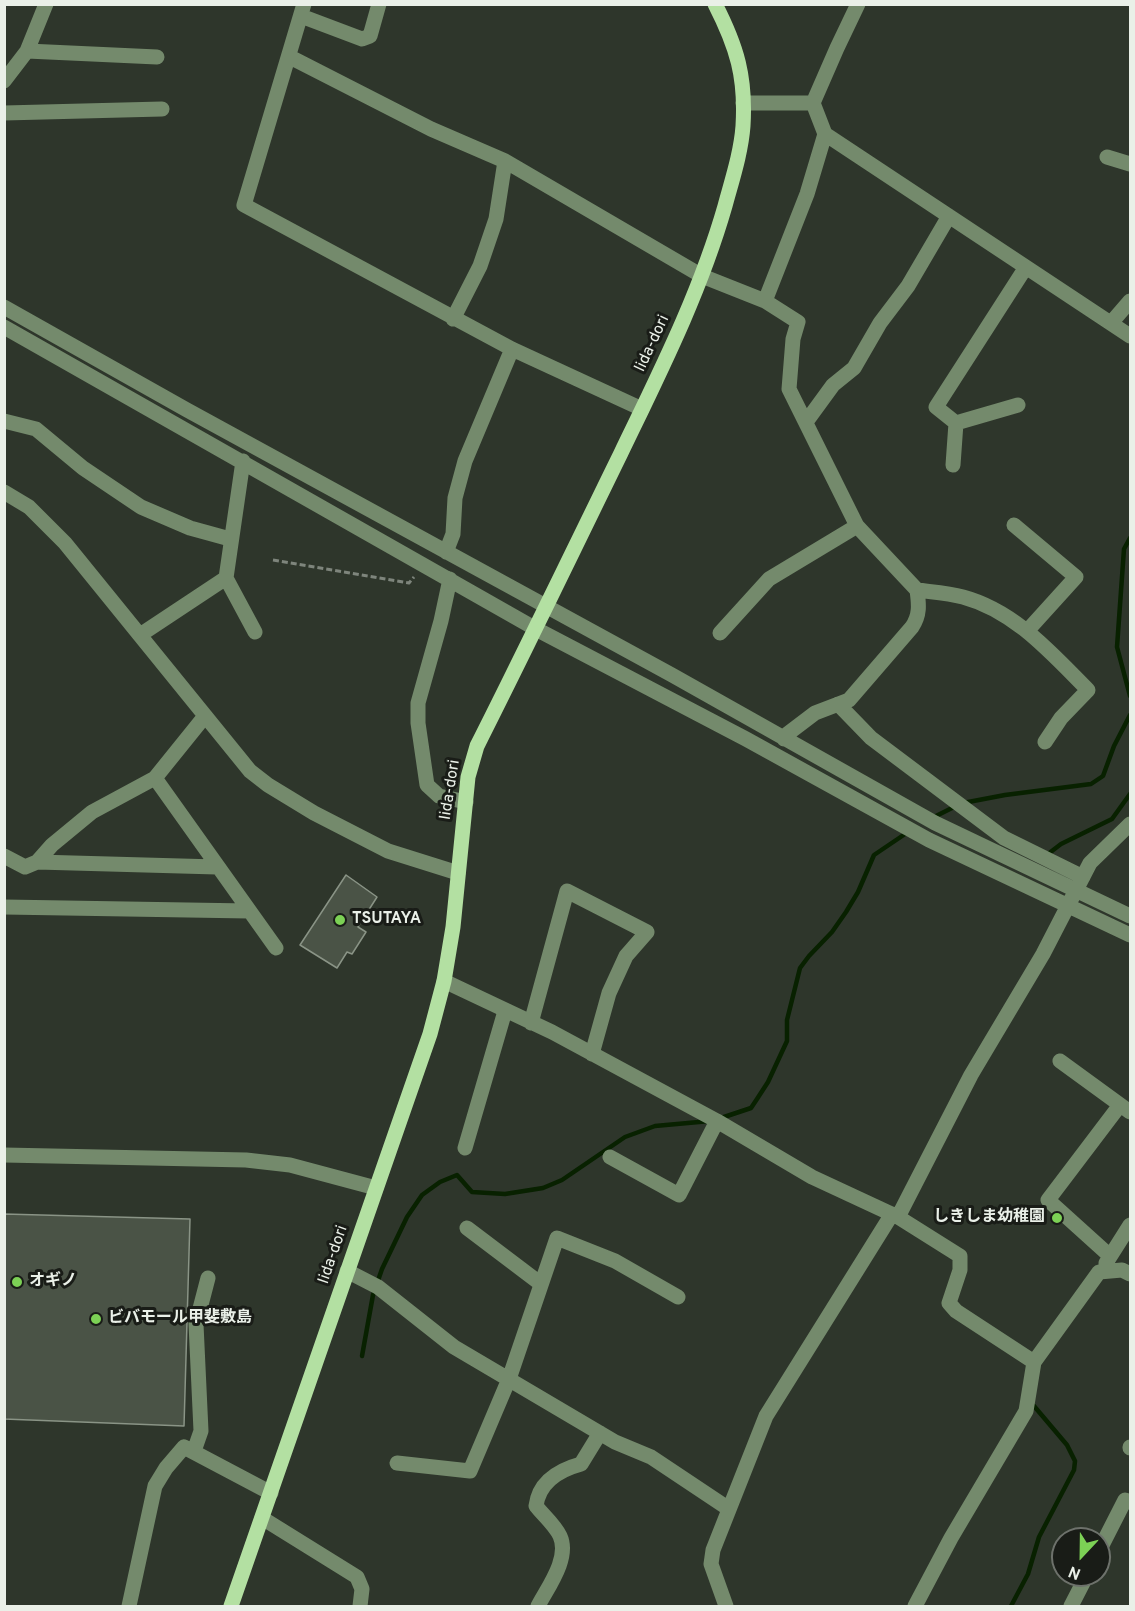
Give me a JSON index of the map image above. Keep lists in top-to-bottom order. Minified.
{"streets":{"main road":["Iida-dori"]},"places":["TSUTAYA","しきしま幼稚園","オギノ","ビバモール甲斐敷島"],"north":"bottom"}
